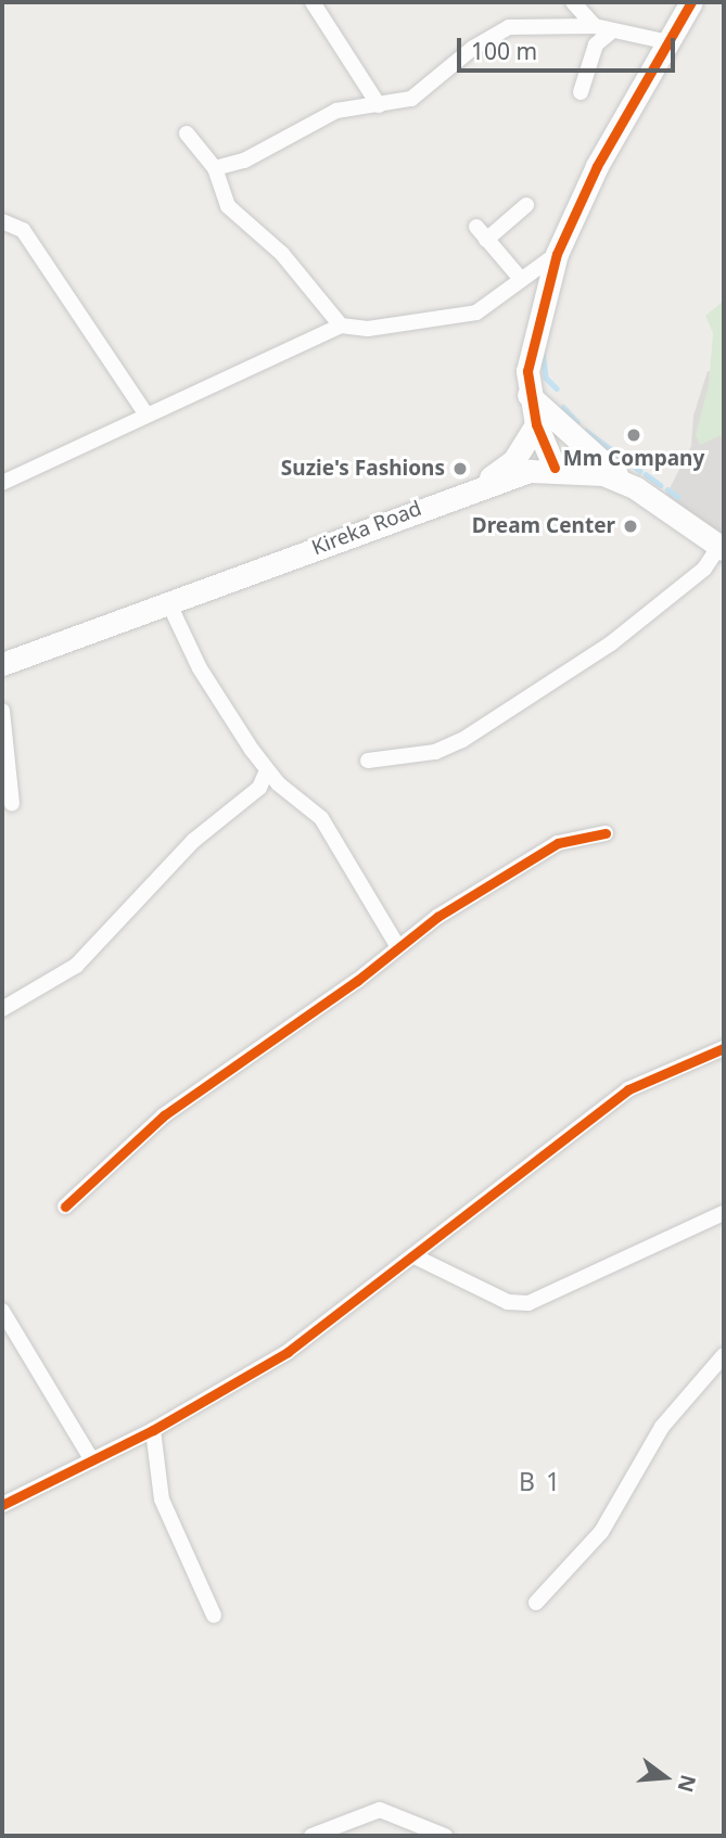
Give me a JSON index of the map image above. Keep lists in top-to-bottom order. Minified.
{"streets":{"main road":["Kireka Road"]},"districts":["B 1"],"places":["Mm Company","Suzie's Fashions","Dream Center"],"scale_bar":"100 m","north":"right"}
